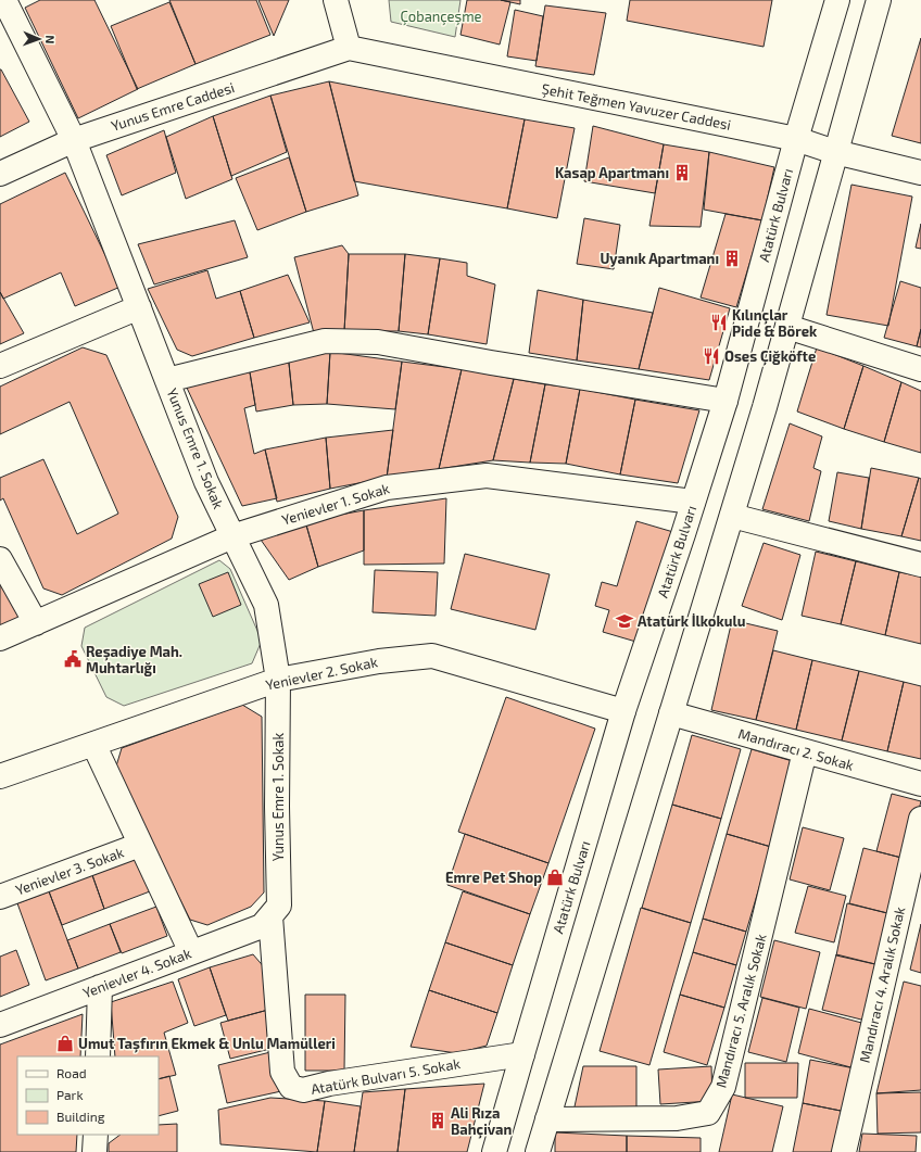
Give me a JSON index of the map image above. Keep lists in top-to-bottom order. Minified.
{"streets":{"street":["Yunus Emre Caddesi","Şehit Teğmen Yavuzer Caddesi","Atatürk Bulvarı","Yunus Emre 1. Sokak","Yenievler 1. Sokak","Yenievler 2. Sokak","Mandıracı 2. Sokak","Yenievler 3. Sokak","Yenievler 4. Sokak","Mandıracı 4. Aralık Sokak","Mandıracı 5. Aralık Sokak","Atatürk Bulvarı 5. Sokak"]},"crossings":[["Yunus Emre Caddesi","Şehit Teğmen Yavuzer Caddesi"],["Yunus Emre Caddesi","Yunus Emre 1. Sokak"],["Şehit Teğmen Yavuzer Caddesi","Atatürk Bulvarı"],["Atatürk Bulvarı","Yenievler 1. Sokak"],["Atatürk Bulvarı","Yenievler 2. Sokak"],["Atatürk Bulvarı","Atatürk Bulvarı 5. Sokak"],["Yunus Emre 1. Sokak","Yenievler 1. Sokak"],["Yunus Emre 1. Sokak","Yenievler 2. Sokak"],["Yunus Emre 1. Sokak","Yenievler 4. Sokak"],["Yunus Emre 1. Sokak","Atatürk Bulvarı 5. Sokak"],["Mandıracı 2. Sokak","Mandıracı 5. Aralık Sokak"],["Yenievler 4. Sokak","Atatürk Bulvarı 5. Sokak"]],"parks":["Çobançeşme"],"places":{"building":["Kasap Apartmanı","Uyanık Apartmanı","Ali Rıza Bahçivan"],"restaurant":["Kılınçlar Pide & Börek","Oses Çiğköfte"],"school or university":["Atatürk İlkokulu"],"public building":["Reşadiye Mah. Muhtarlığı"],"shop":["Emre Pet Shop","Umut Taşfırın Ekmek & Unlu Mamülleri"]},"legend":["Road","Park","Building"],"north":"right"}
